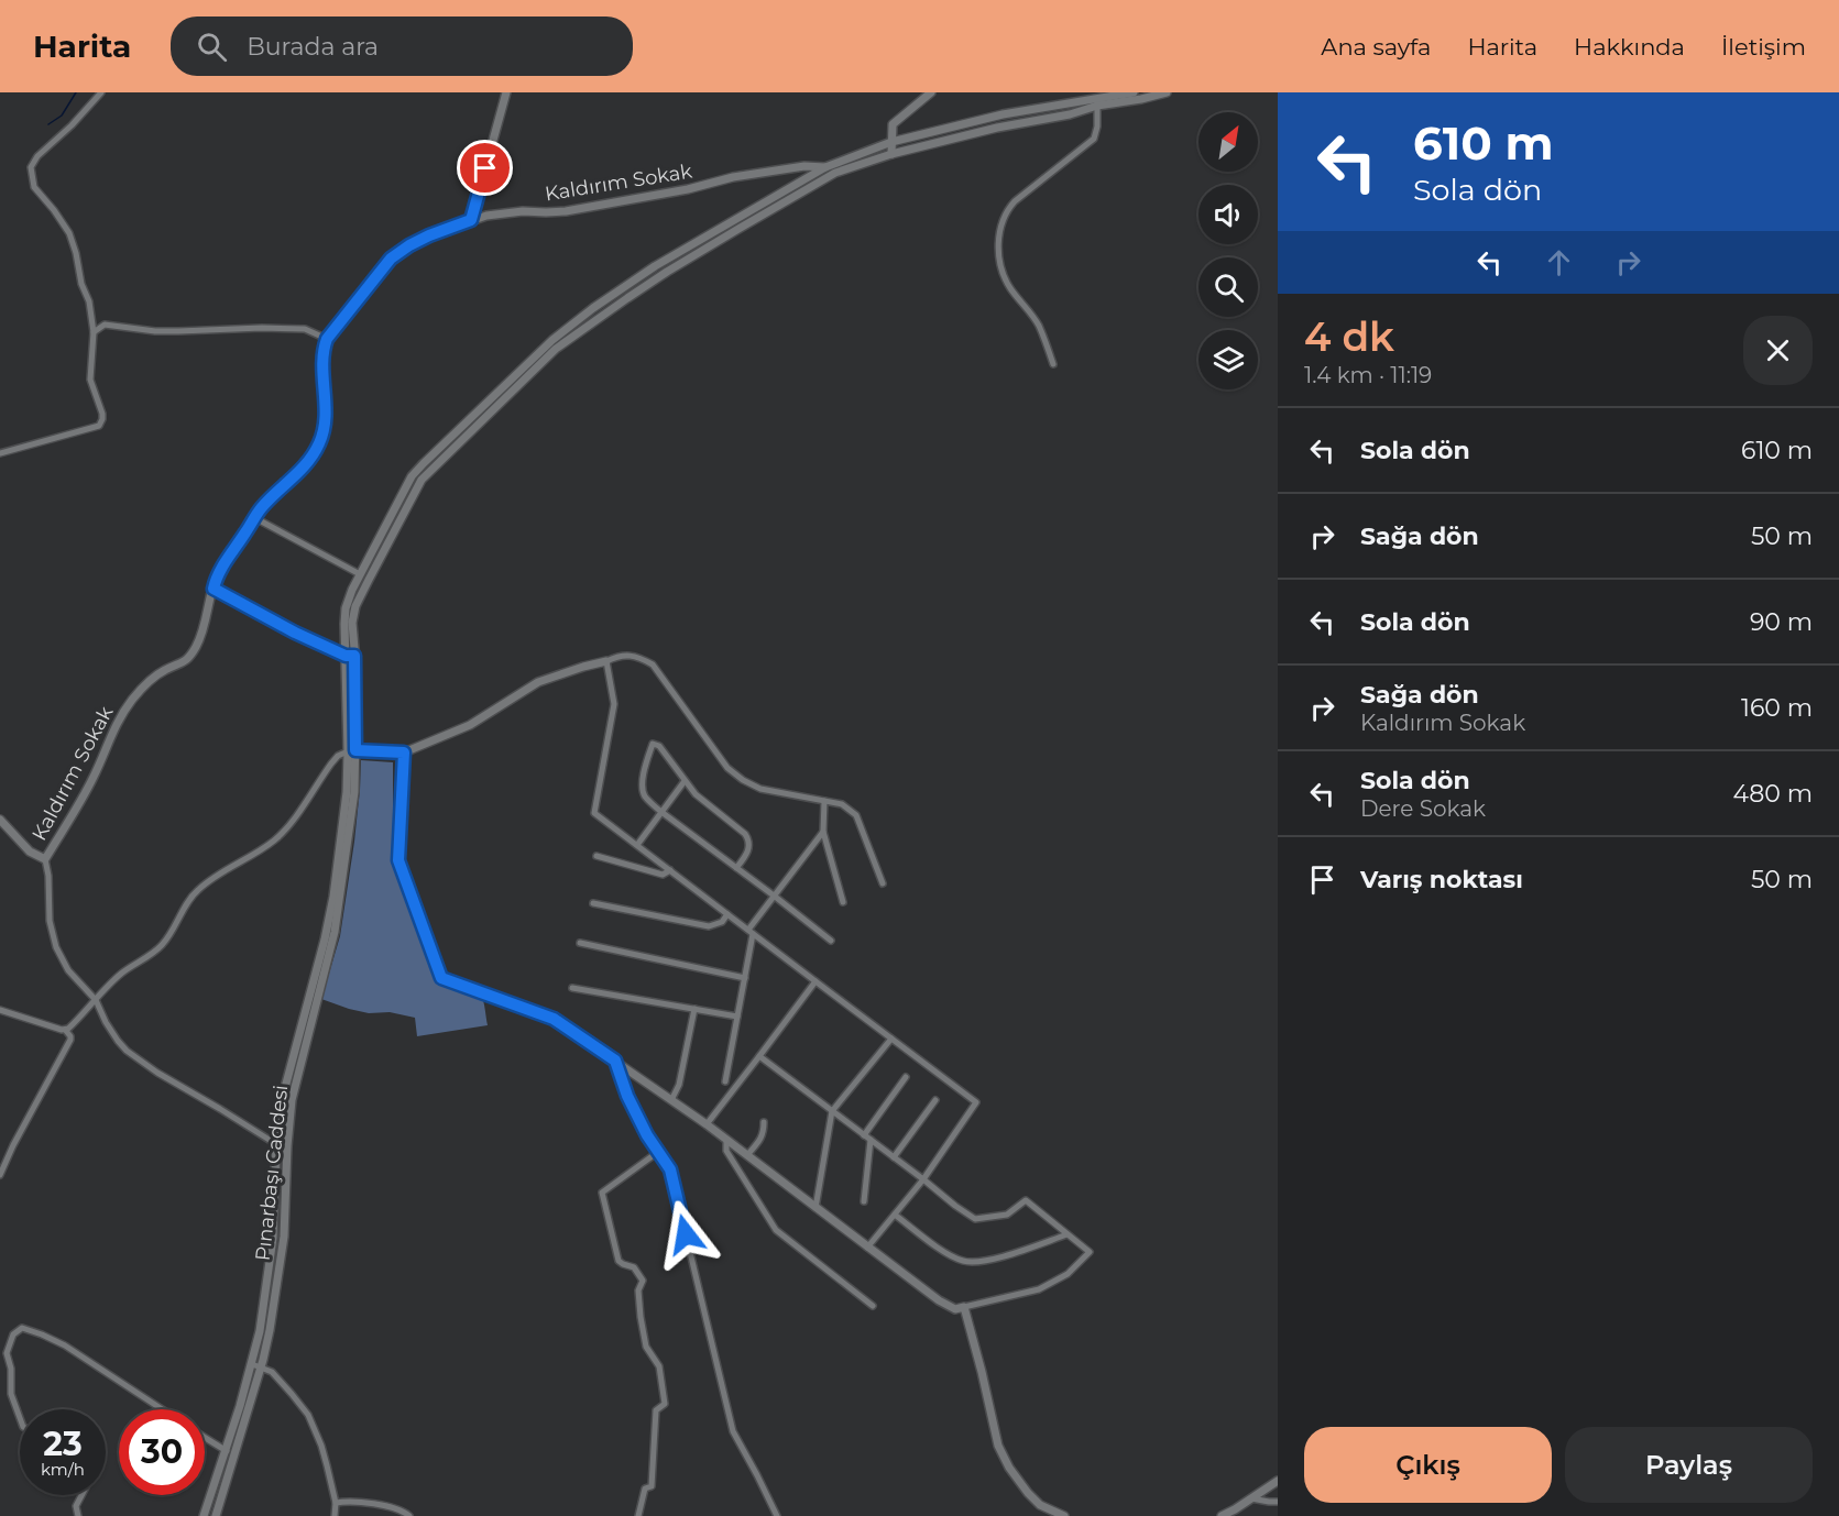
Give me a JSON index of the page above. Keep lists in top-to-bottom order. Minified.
{"streets":{"street":["Kaldırım Sokak","Pınarbaşı Caddesi"]},"crossings":[["Kaldırım Sokak","Pınarbaşı Caddesi"]],"north":"top right","page":{"header":"Harita","search":"Burada ara","nav":["Ana sayfa","Harita","Hakkında","İletişim"],"turn":["610 m","Sola dön"],"heading":["4 dk","1.4 km · 11:19"],"list":[{"name":"Sola dön","value":"610 m"},{"name":"Sağa dön","value":"50 m"},{"name":"Sola dön","value":"90 m"},{"name":"Sağa dön","note":"Kaldırım Sokak","value":"160 m"},{"name":"Sola dön","note":"Dere Sokak","value":"480 m"},{"name":"Varış noktası","value":"50 m"}],"speed":"23 km/h","limit":"30","buttons":["Çıkış","Paylaş"]}}
